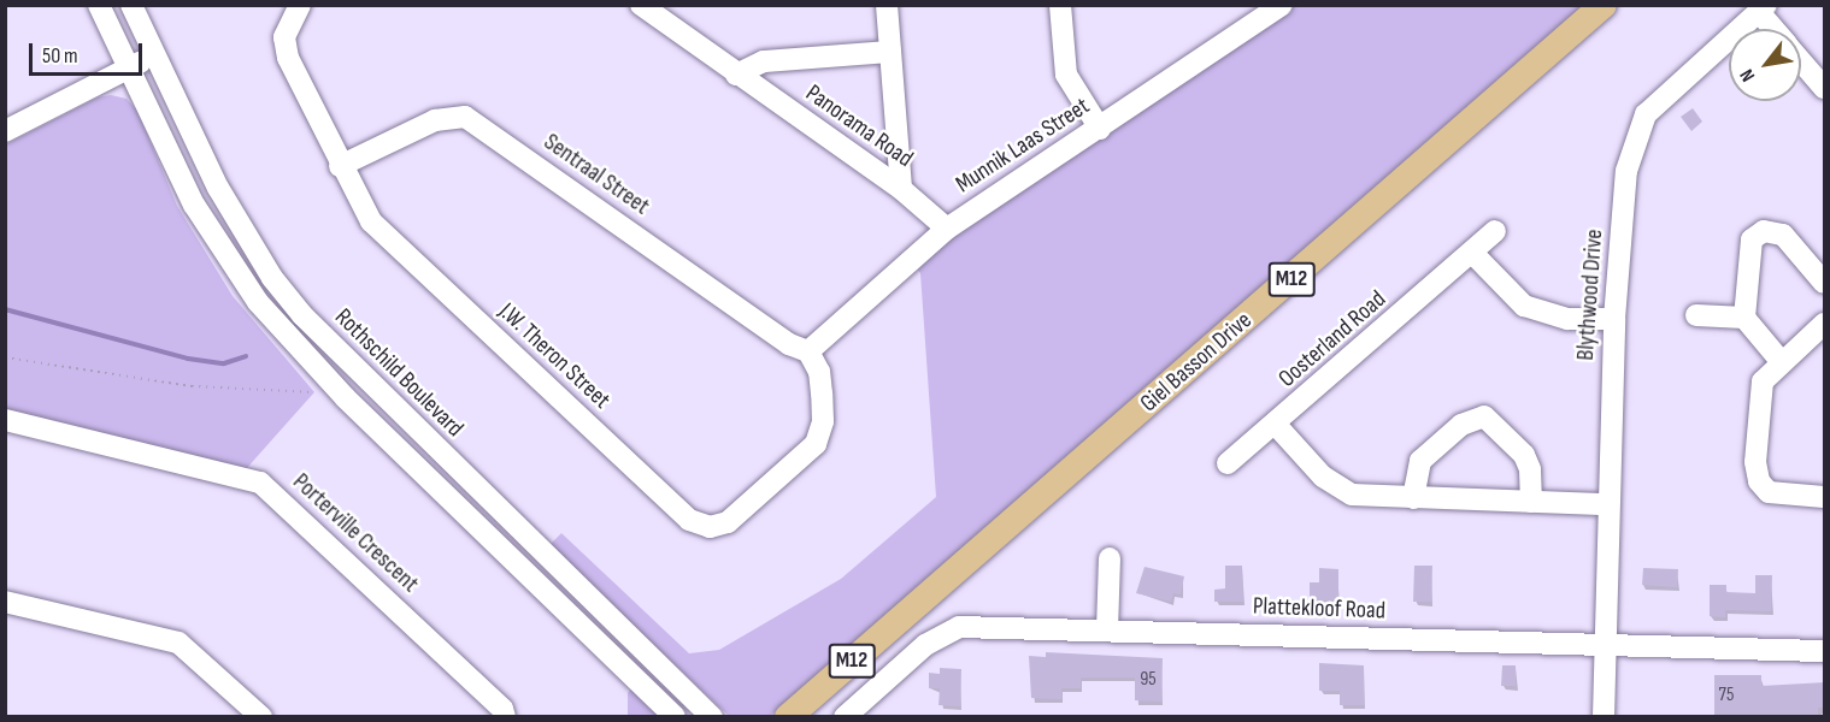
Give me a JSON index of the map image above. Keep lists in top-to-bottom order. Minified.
{"streets":{"main road":["M12","Giel Basson Drive"],"street":["Panorama Road","Munnik Laas Street","Sentraal Street","Blythwood Drive","Oosterland Road","J.W. Theron Street","Rothschild Boulevard","Porterville Crescent","Plattekloof Road"]},"crossings":[["Panorama Road","Munnik Laas Street"],["Munnik Laas Street","Sentraal Street"],["Munnik Laas Street","J.W. Theron Street"],["Sentraal Street","J.W. Theron Street"],["Blythwood Drive","Plattekloof Road"]],"house_numbers":["95","75"],"scale_bar":"50 m","north":"bottom left"}
